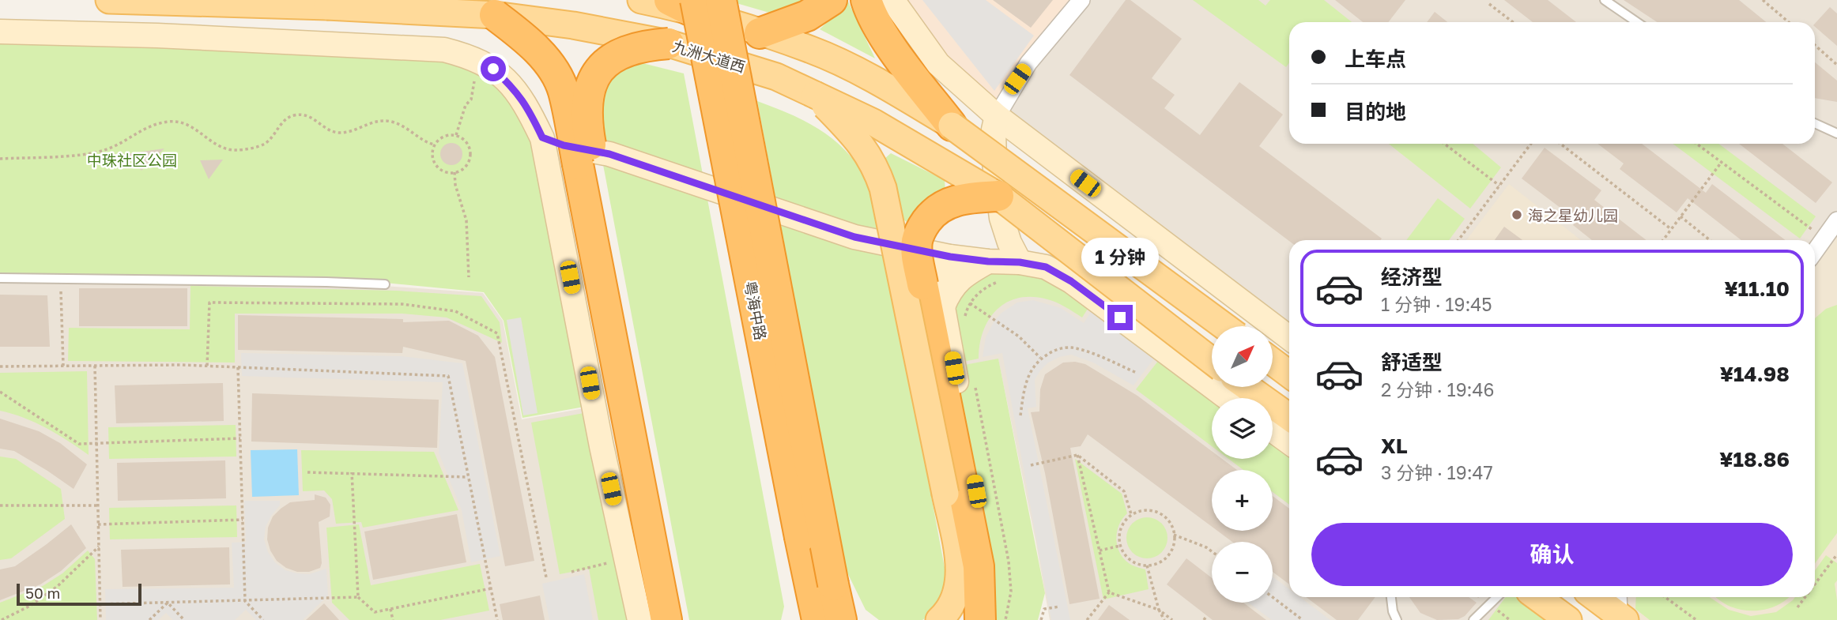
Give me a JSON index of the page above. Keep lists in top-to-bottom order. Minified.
{"streets":{"highway":["粤海中路"],"main road":["九洲大道西"]},"parks":["中珠社区公园"],"places":["海之星幼儿园"],"scale_bar":"50 m","north":"top right","page":{"banner":["上车点","目的地"],"bubble":"1 分钟","list":[{"name":"经济型","note":"1 分钟 · 19:45","value":"¥11.10"},{"name":"舒适型","note":"2 分钟 · 19:46","value":"¥14.98"},{"name":"XL","note":"3 分钟 · 19:47","value":"¥18.86"}],"map_buttons":["+","−"],"buttons":"确认","scale":"50 m"}}
